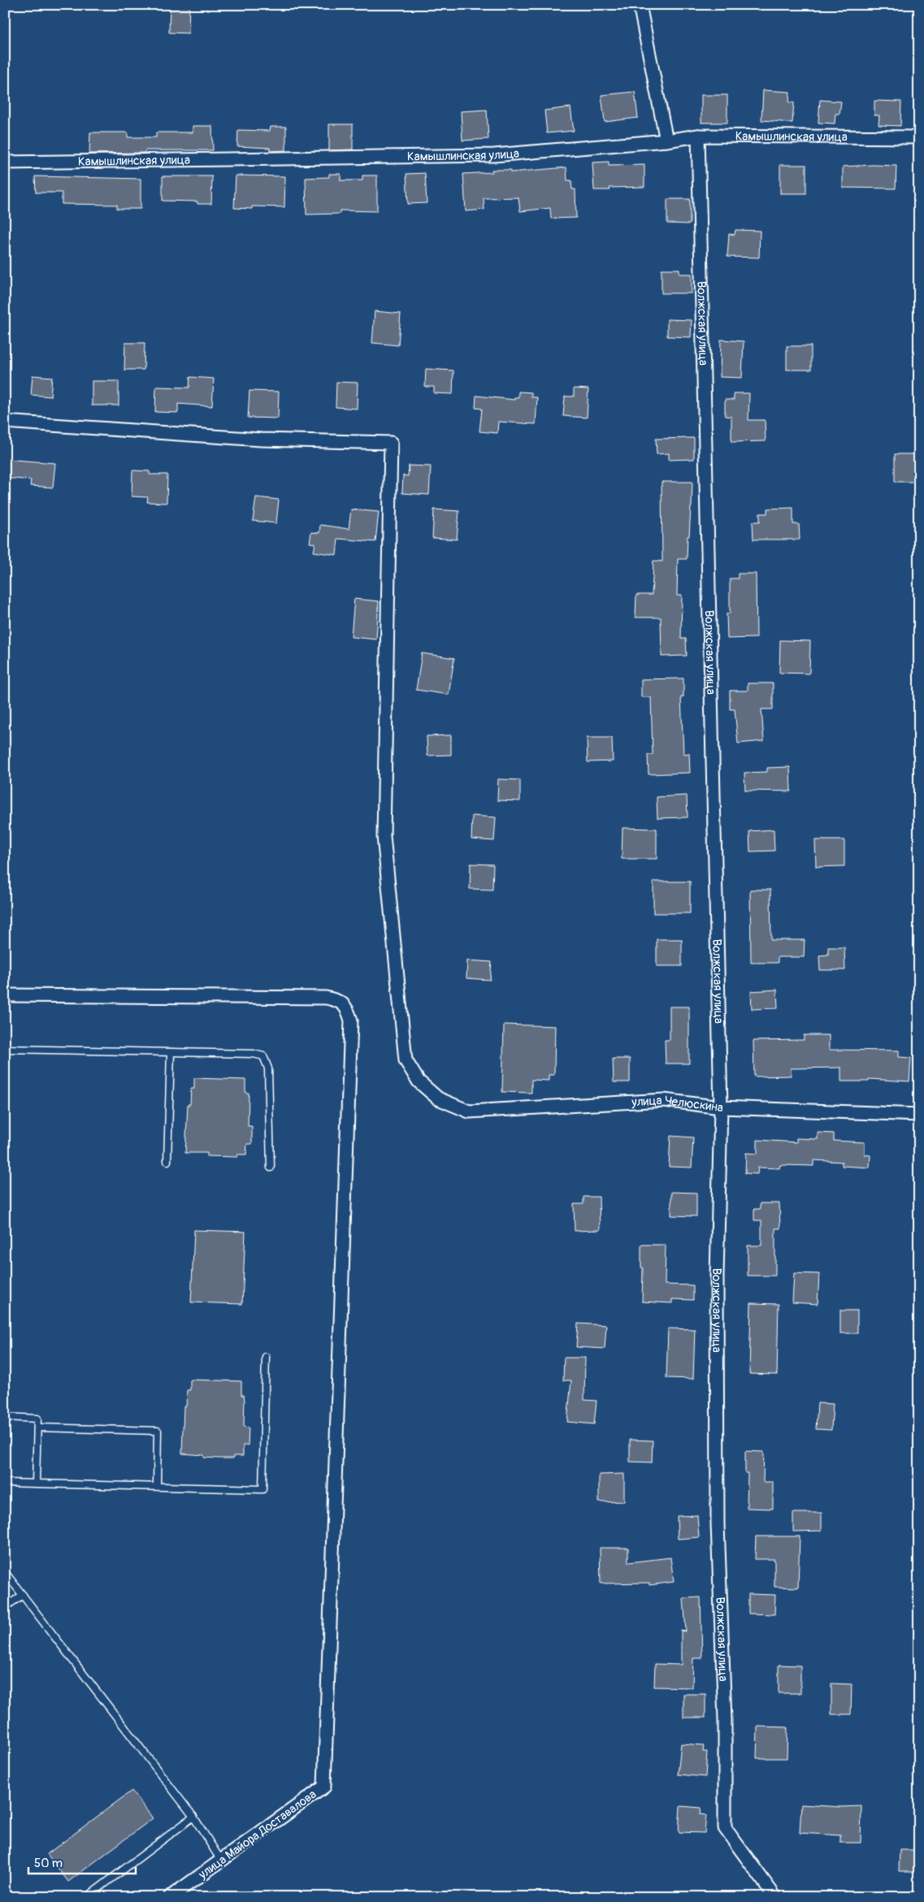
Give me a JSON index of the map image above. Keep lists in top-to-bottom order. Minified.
{"streets":{"street":["Камышлинская улица","Волжская улица","улица Челюскина","улица Майора Доставалова"]},"crossings":[["Камышлинская улица","Волжская улица"],["Волжская улица","улица Челюскина"]],"scale_bar":"50 m"}
